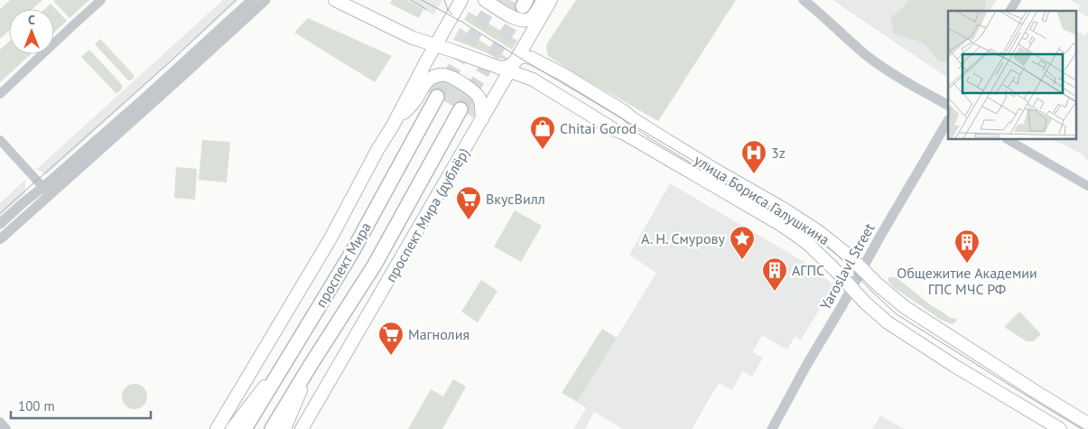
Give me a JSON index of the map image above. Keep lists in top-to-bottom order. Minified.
{"streets":{"main road":["улица Бориса Галушкина","проспект Мира (дублёр)","проспект Мира"],"street":["Yaroslavl Street"]},"crossings":[["улица Бориса Галушкина","проспект Мира (дублёр)"],["улица Бориса Галушкина","Yaroslavl Street"]],"places":{"shop":["Chitai Gorod"],"hospital":["3z"],"supermarket":["ВкусВилл","Магнолия"],"place":["А. Н. Смурову"],"building":["Общежитие Академии ГПС МЧС РФ","АГПС"]},"scale_bar":"100 m","north":"top"}
